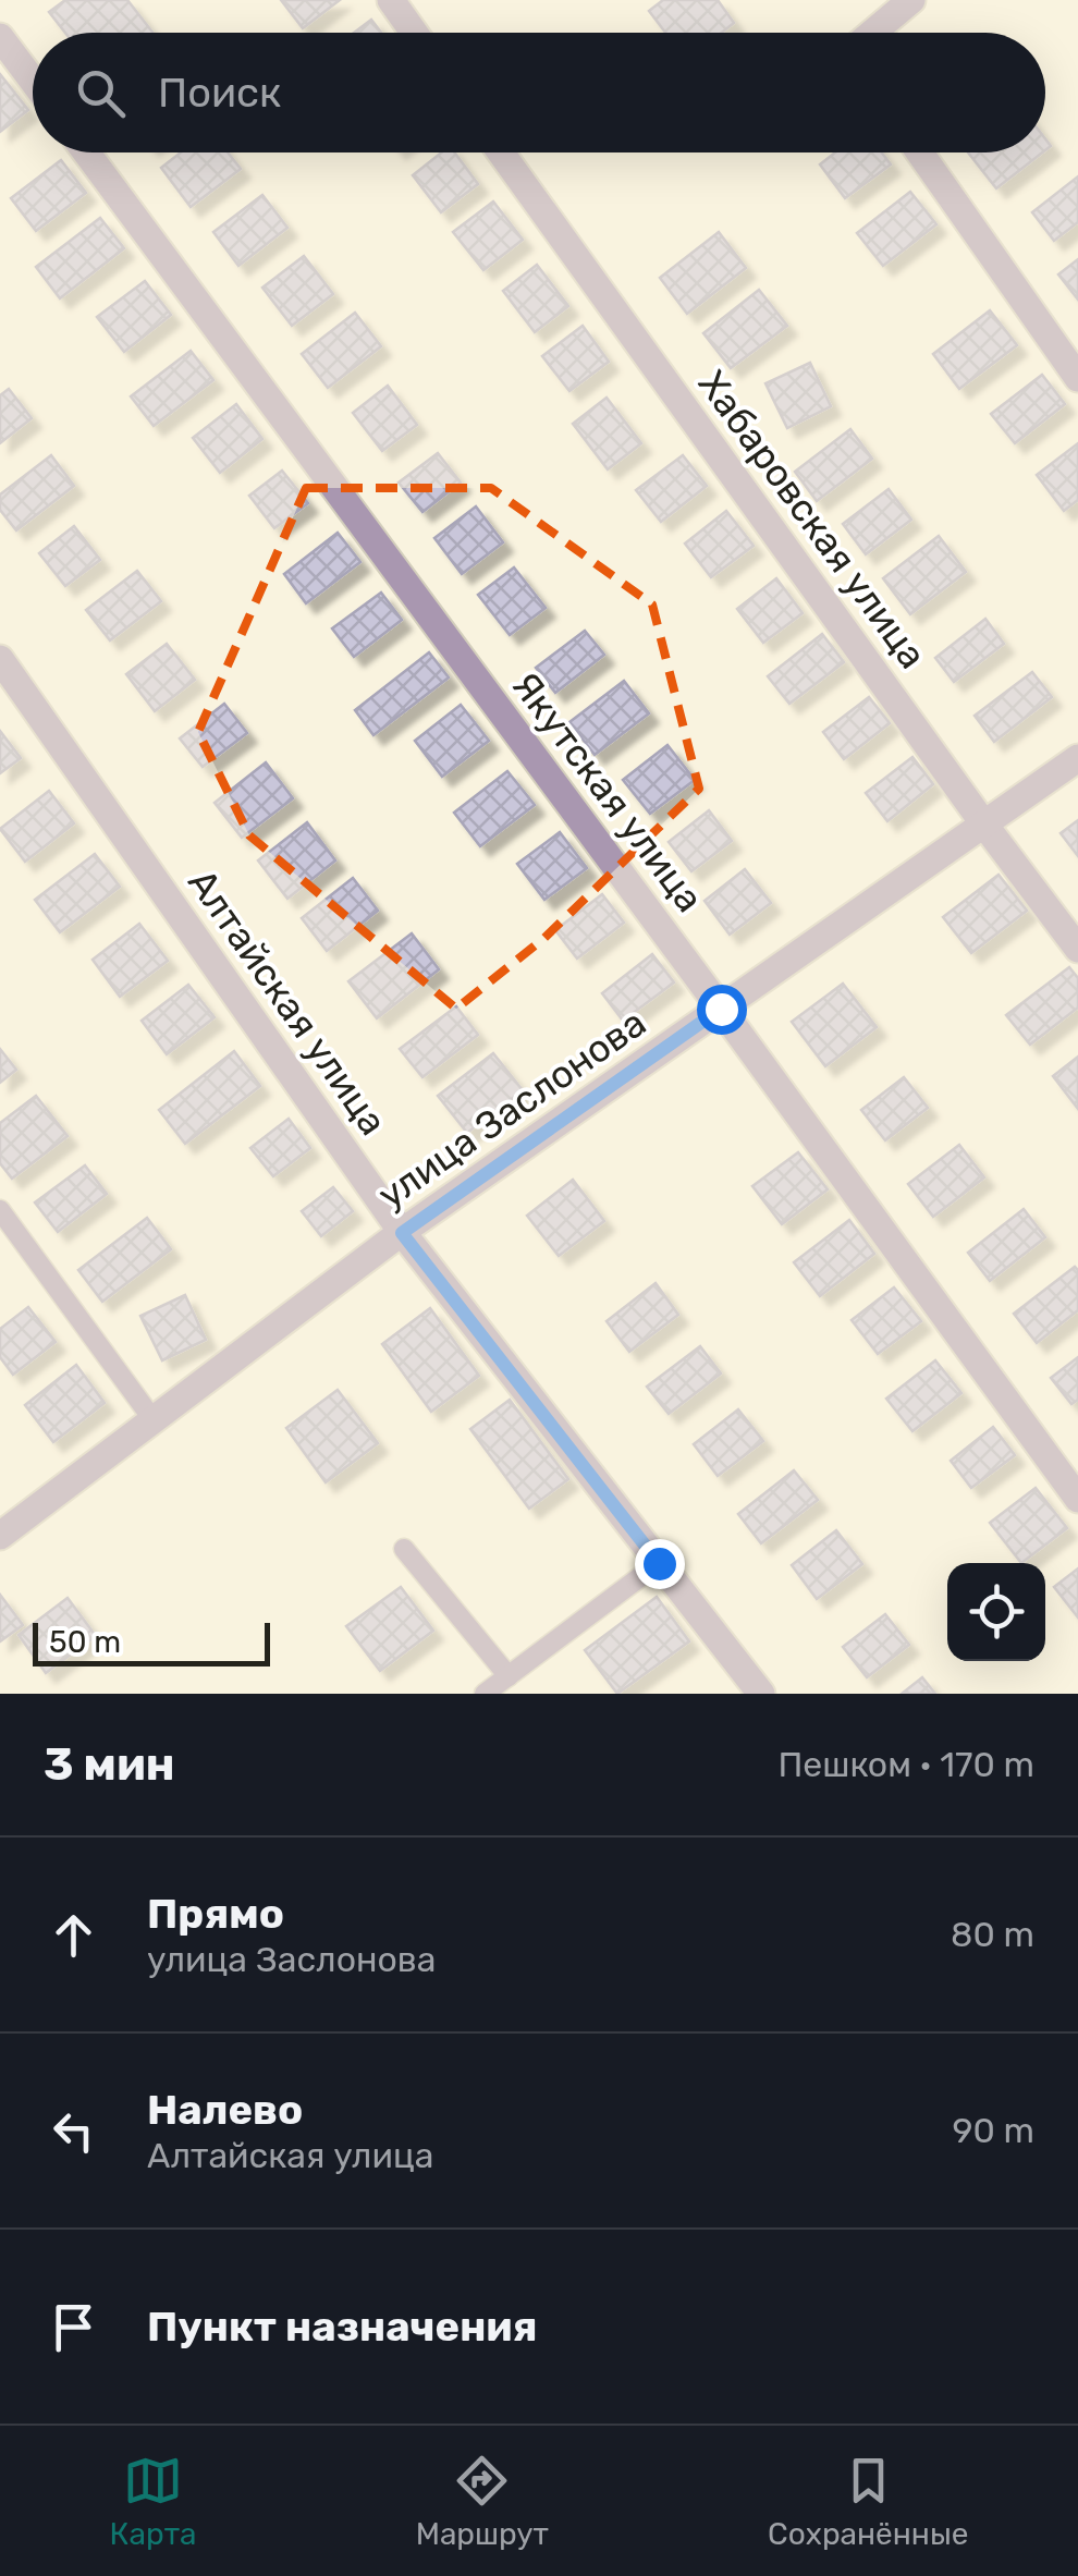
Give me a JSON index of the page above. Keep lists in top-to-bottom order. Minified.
{"streets":{"street":["Хабаровская улица","Якутская улица","Алтайская улица","улица Заслонова"]},"crossings":[["Хабаровская улица","улица Заслонова"],["Якутская улица","улица Заслонова"],["Алтайская улица","улица Заслонова"]],"scale_bar":"50 m","page":{"search":"Поиск","scale":"50 m","heading":["3 мин","Пешком · 170 m"],"list":[["Прямо","улица Заслонова","80 m"],["Налево","Алтайская улица","90 m"],"Пункт назначения"],"nav":["Карта","Маршрут","Сохранённые"]}}
